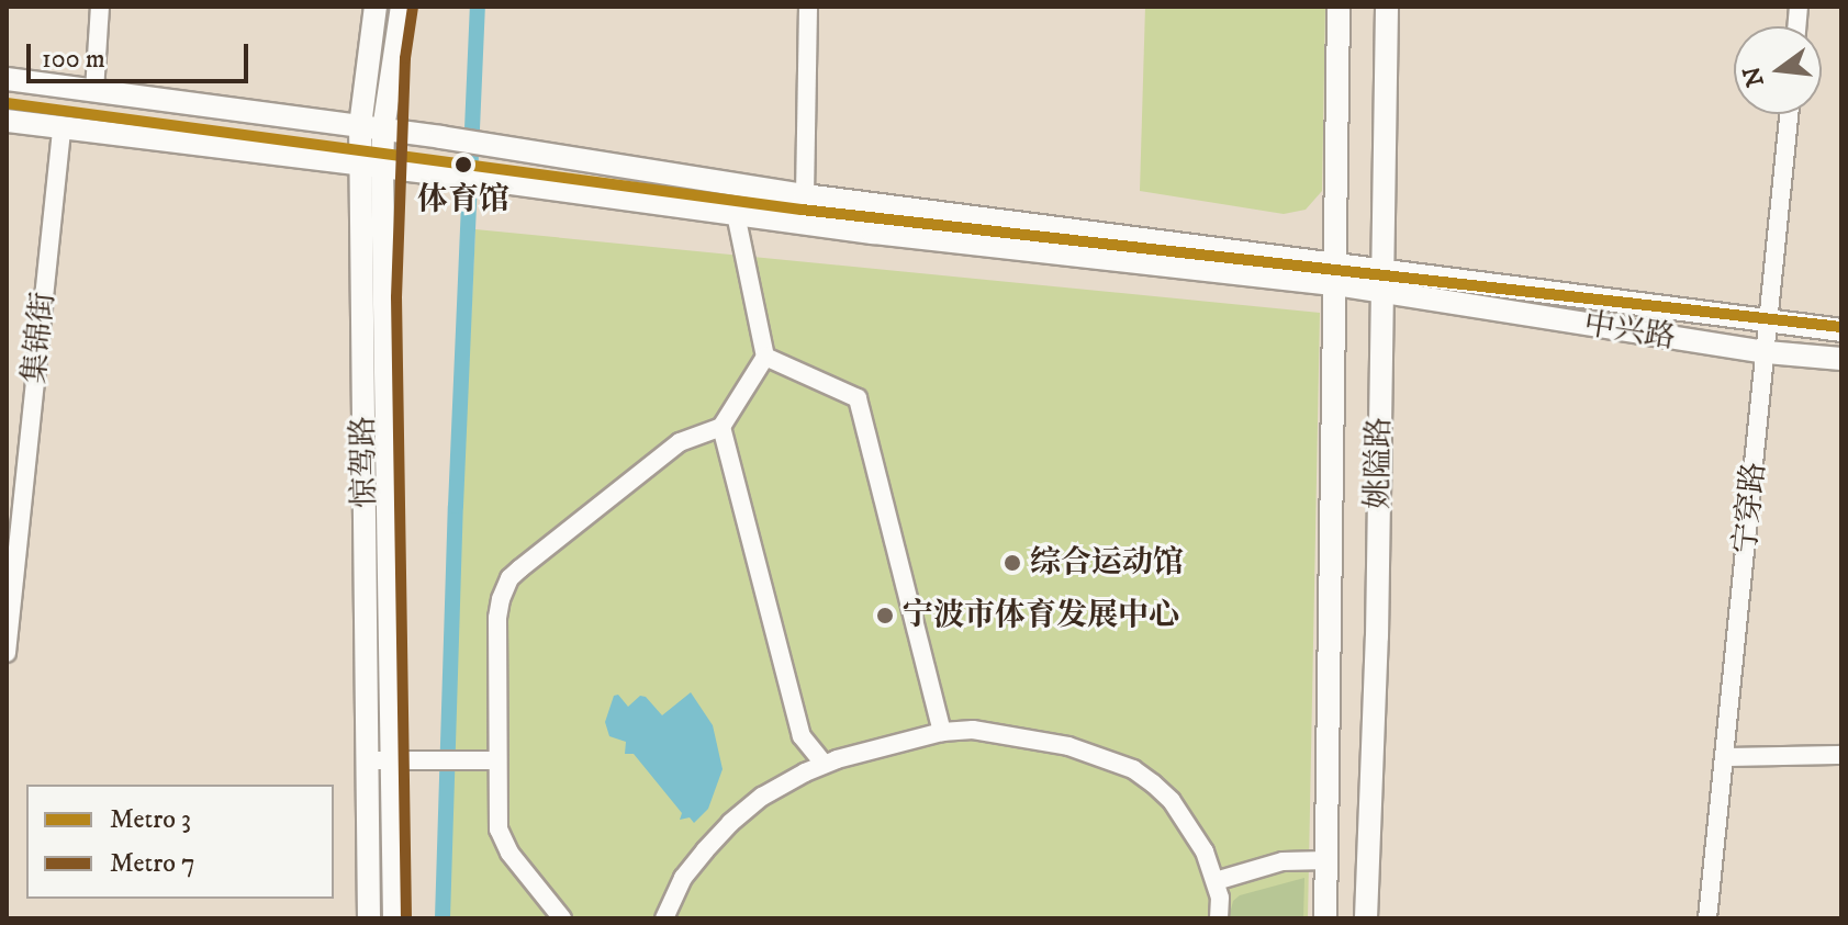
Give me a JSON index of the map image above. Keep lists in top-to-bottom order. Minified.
{"streets":{"main road":["中兴路","惊驾路","姚隘路"],"street":["集锦街","宁穿路"]},"crossings":[["中兴路","集锦街"],["中兴路","惊驾路"],["中兴路","姚隘路"],["中兴路","宁穿路"]],"places":["体育馆","综合运动馆","宁波市体育发展中心"],"lines":["metro line 7","metro line 3"],"legend":["Metro 3","Metro 7"],"scale_bar":"100 m","north":"left"}
